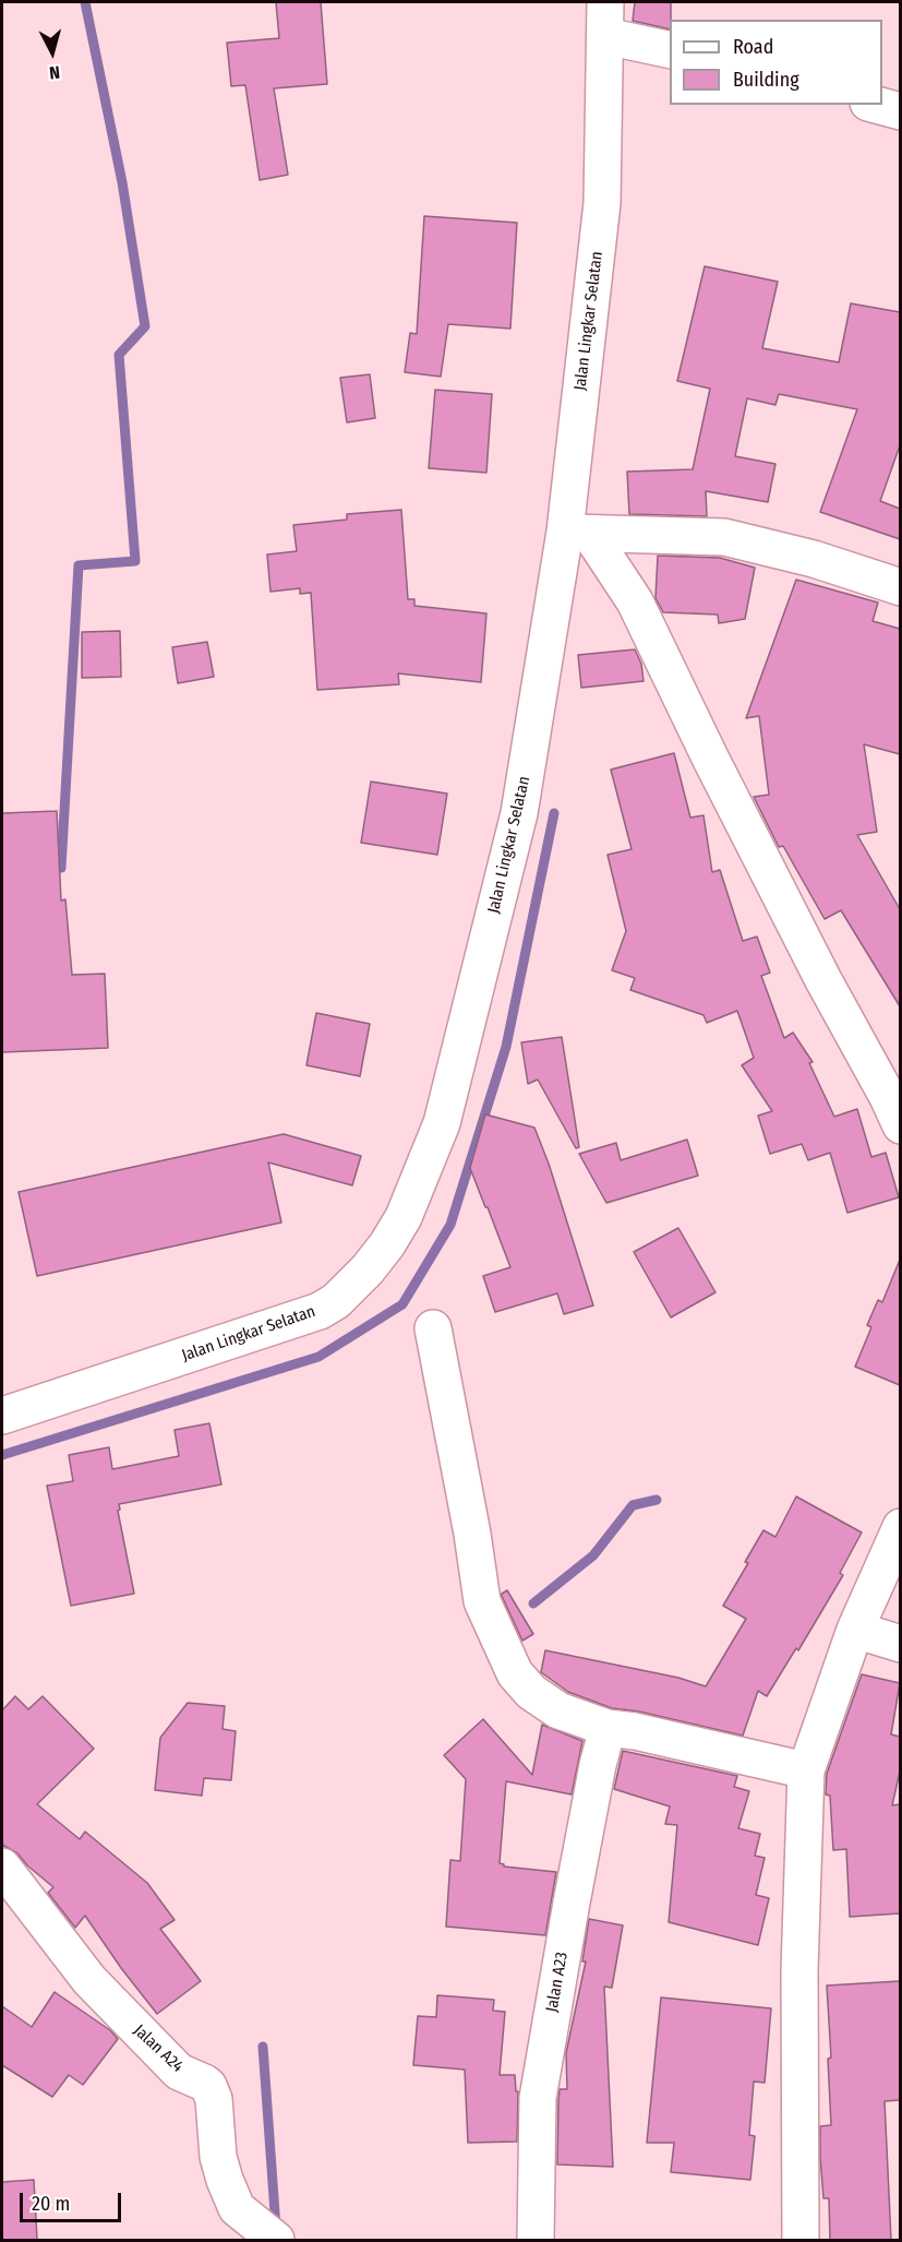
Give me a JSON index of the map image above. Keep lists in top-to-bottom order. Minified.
{"streets":{"main road":["Jalan Lingkar Selatan","Jalan A23","Jalan A24"]},"legend":["Road","Building"],"scale_bar":"20 m","north":"bottom"}
